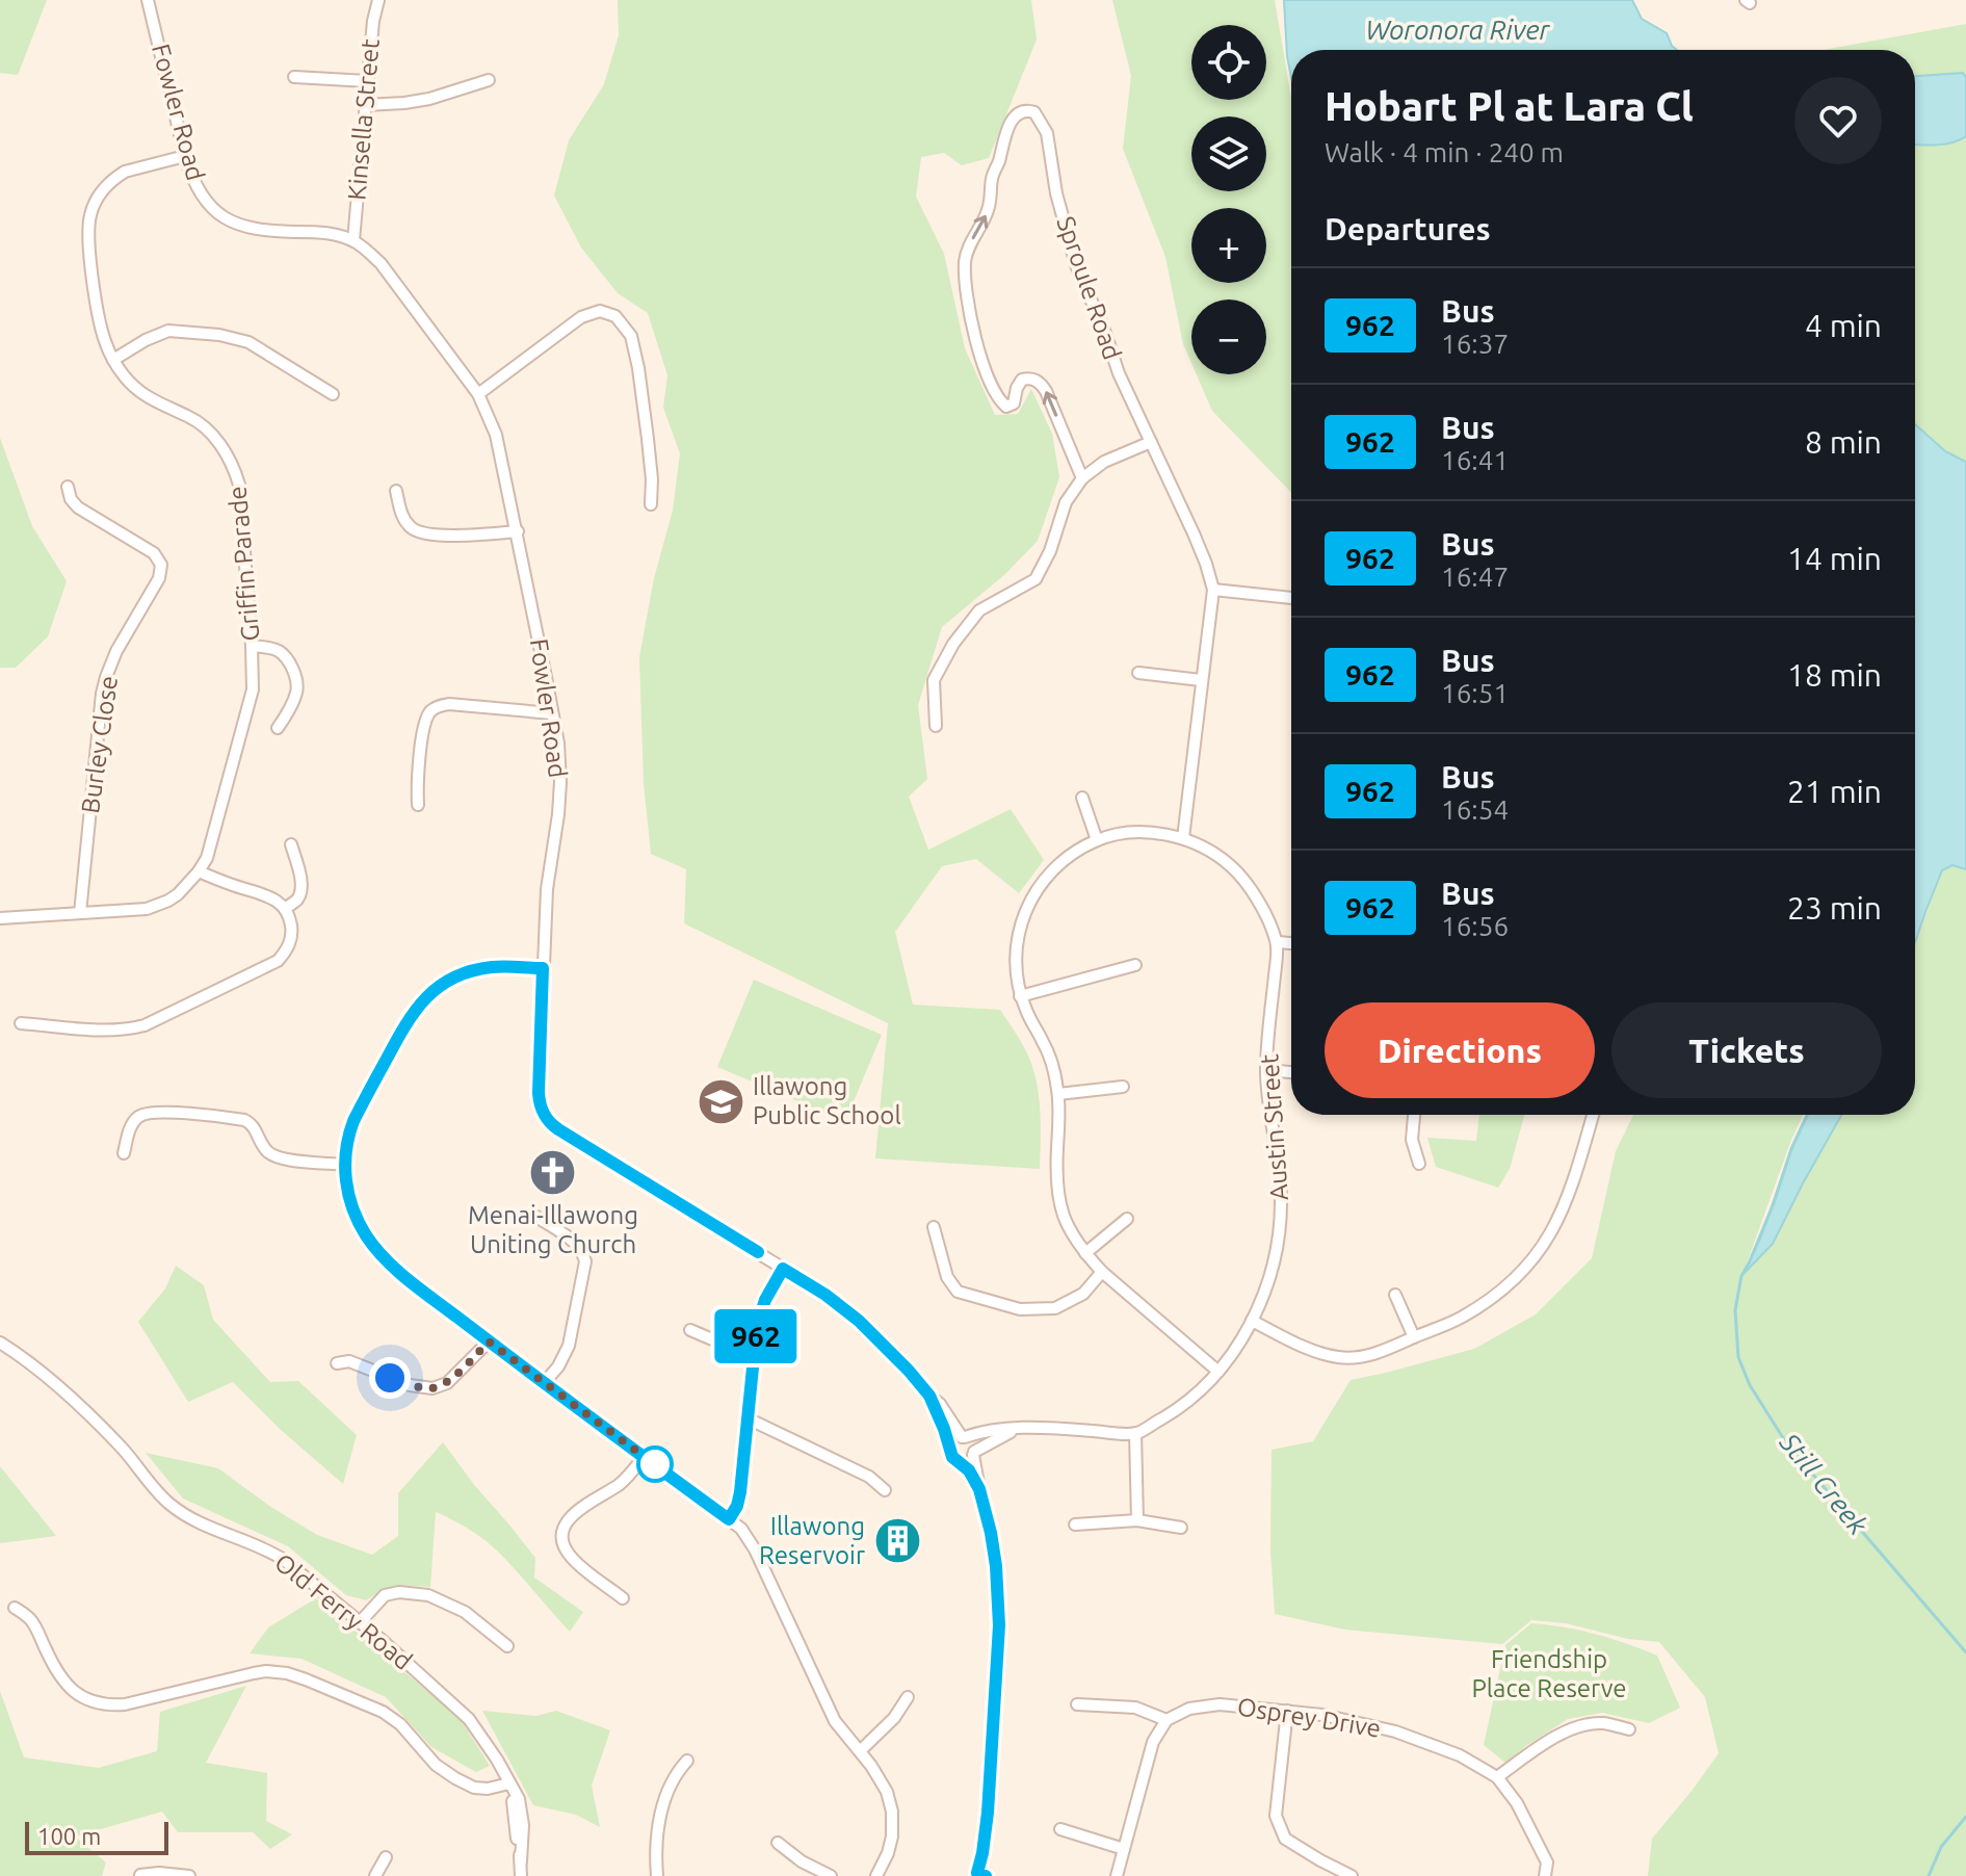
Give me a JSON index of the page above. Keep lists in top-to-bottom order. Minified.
{"streets":{"street":["Fowler Road","Kinsella Street","Sproule Road","Griffin Parade","Burley Close","Austin Street","Old Ferry Road","Osprey Drive"]},"crossings":[["Fowler Road","Kinsella Street"],["Fowler Road","Griffin Parade"],["Griffin Parade","Burley Close"]],"water":["Woronora River","Still Creek"],"parks":["Friendship Place Reserve"],"places":{"school or university":["Illawong Public School"],"church":["Menai-Illawong Uniting Church"],"building":["Illawong Reservoir"]},"lines":["bus line 962"],"scale_bar":"100 m","page":{"on_map":"962","map_buttons":["+","−"],"heading":[["Hobart Pl at Lara Cl","Walk · 4 min · 240 m"],"Departures"],"list":[{"mark":"962","name":"Bus","note":"16:37","value":"4 min"},{"mark":"962","name":"Bus","note":"16:41","value":"8 min"},{"mark":"962","name":"Bus","note":"16:47","value":"14 min"},{"mark":"962","name":"Bus","note":"16:51","value":"18 min"},{"mark":"962","name":"Bus","note":"16:54","value":"21 min"},{"mark":"962","name":"Bus","note":"16:56","value":"23 min"}],"buttons":["Directions","Tickets"],"scale":"100 m"}}
